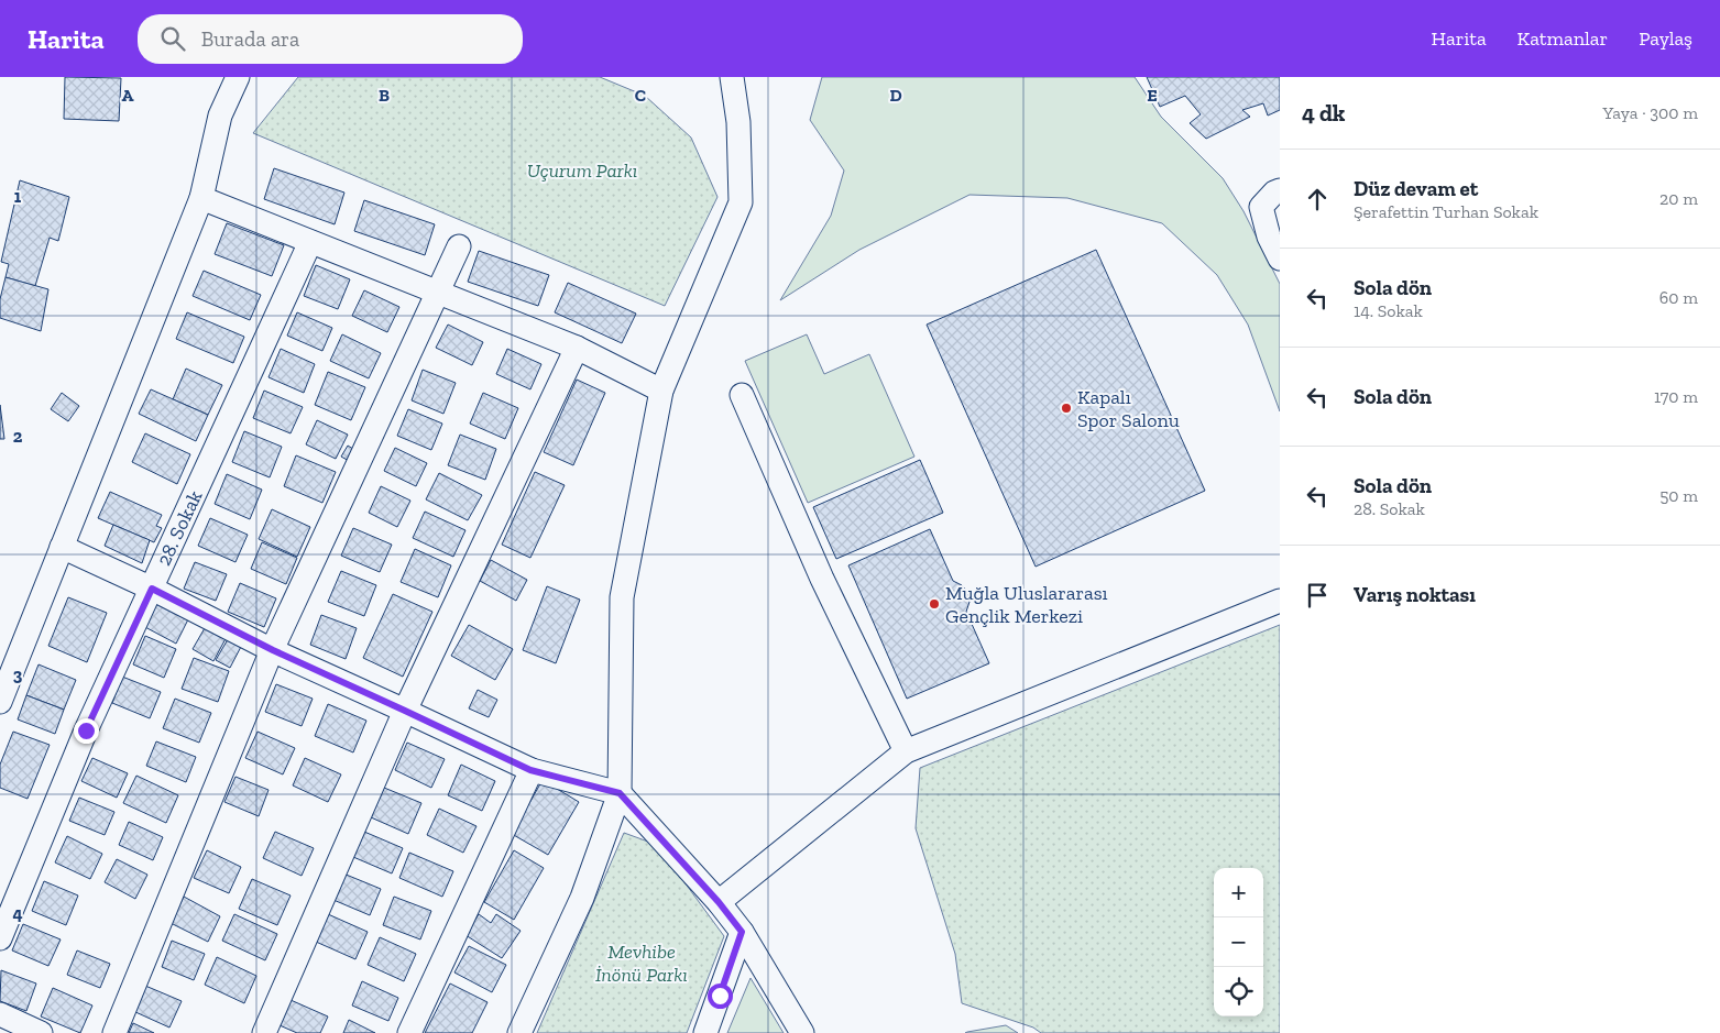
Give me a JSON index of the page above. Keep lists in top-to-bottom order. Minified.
{"streets":{"street":["28. Sokak"]},"parks":["Uçurum Parkı","Mevhibe İnönü Parkı"],"places":["Kapalı Spor Salonu","Muğla Uluslararası Gençlik Merkezi"],"page":{"header":"Harita","search":"Burada ara","nav":["Harita","Katmanlar","Paylaş"],"heading":["4 dk","Yaya · 300 m"],"list":[["Düz devam et","Şerafettin Turhan Sokak","20 m"],["Sola dön","14. Sokak","60 m"],["Sola dön","170 m"],["Sola dön","28. Sokak","50 m"],"Varış noktası"],"map_buttons":["+","−"]},"grid":{"columns":["A","B","C","D","E"],"rows":["1","2","3","4"]}}
